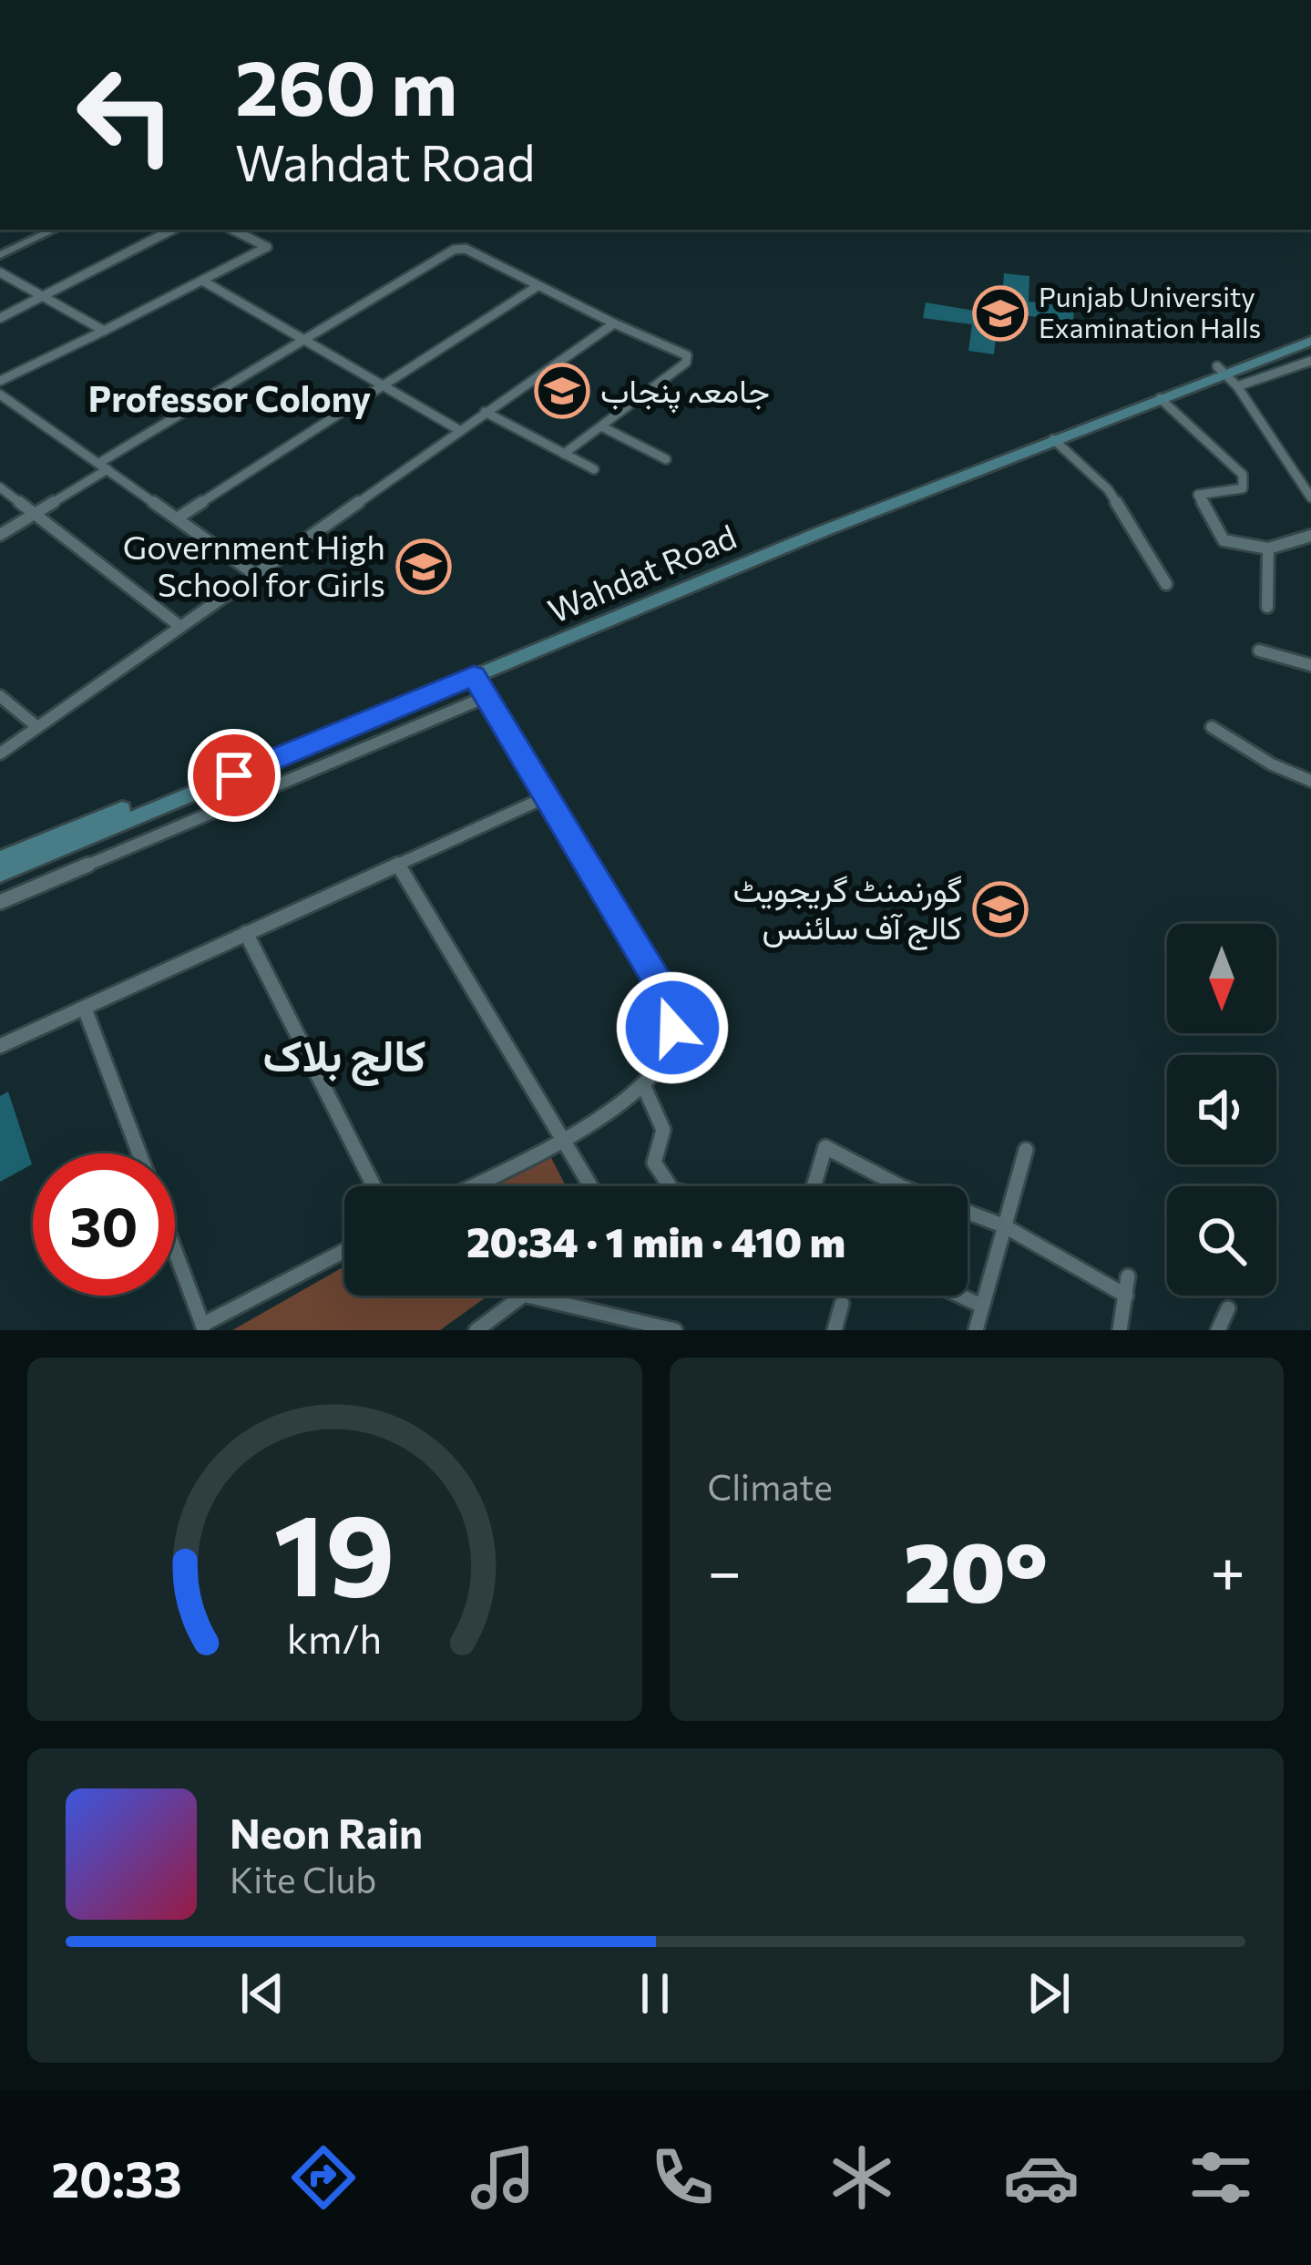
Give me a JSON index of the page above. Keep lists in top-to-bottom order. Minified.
{"streets":{"main road":["Wahdat Road"]},"districts":["Professor Colony","کالج بلاک"],"places":{"school or university":["Punjab University Examination Halls","جامعہ پنجاب","Government High School for Girls","گورنمنٹ گریجویٹ کالج آف سائنس"]},"north":"bottom","page":{"turn":["260 m","Wahdat Road"],"limit":"30","trip":"20:34 · 1 min · 410 m","tile":"Climate","heat":["−","20°","+"],"song":["Neon Rain","Kite Club"],"tabs":"20:33","gauge":["19","km/h"]}}
